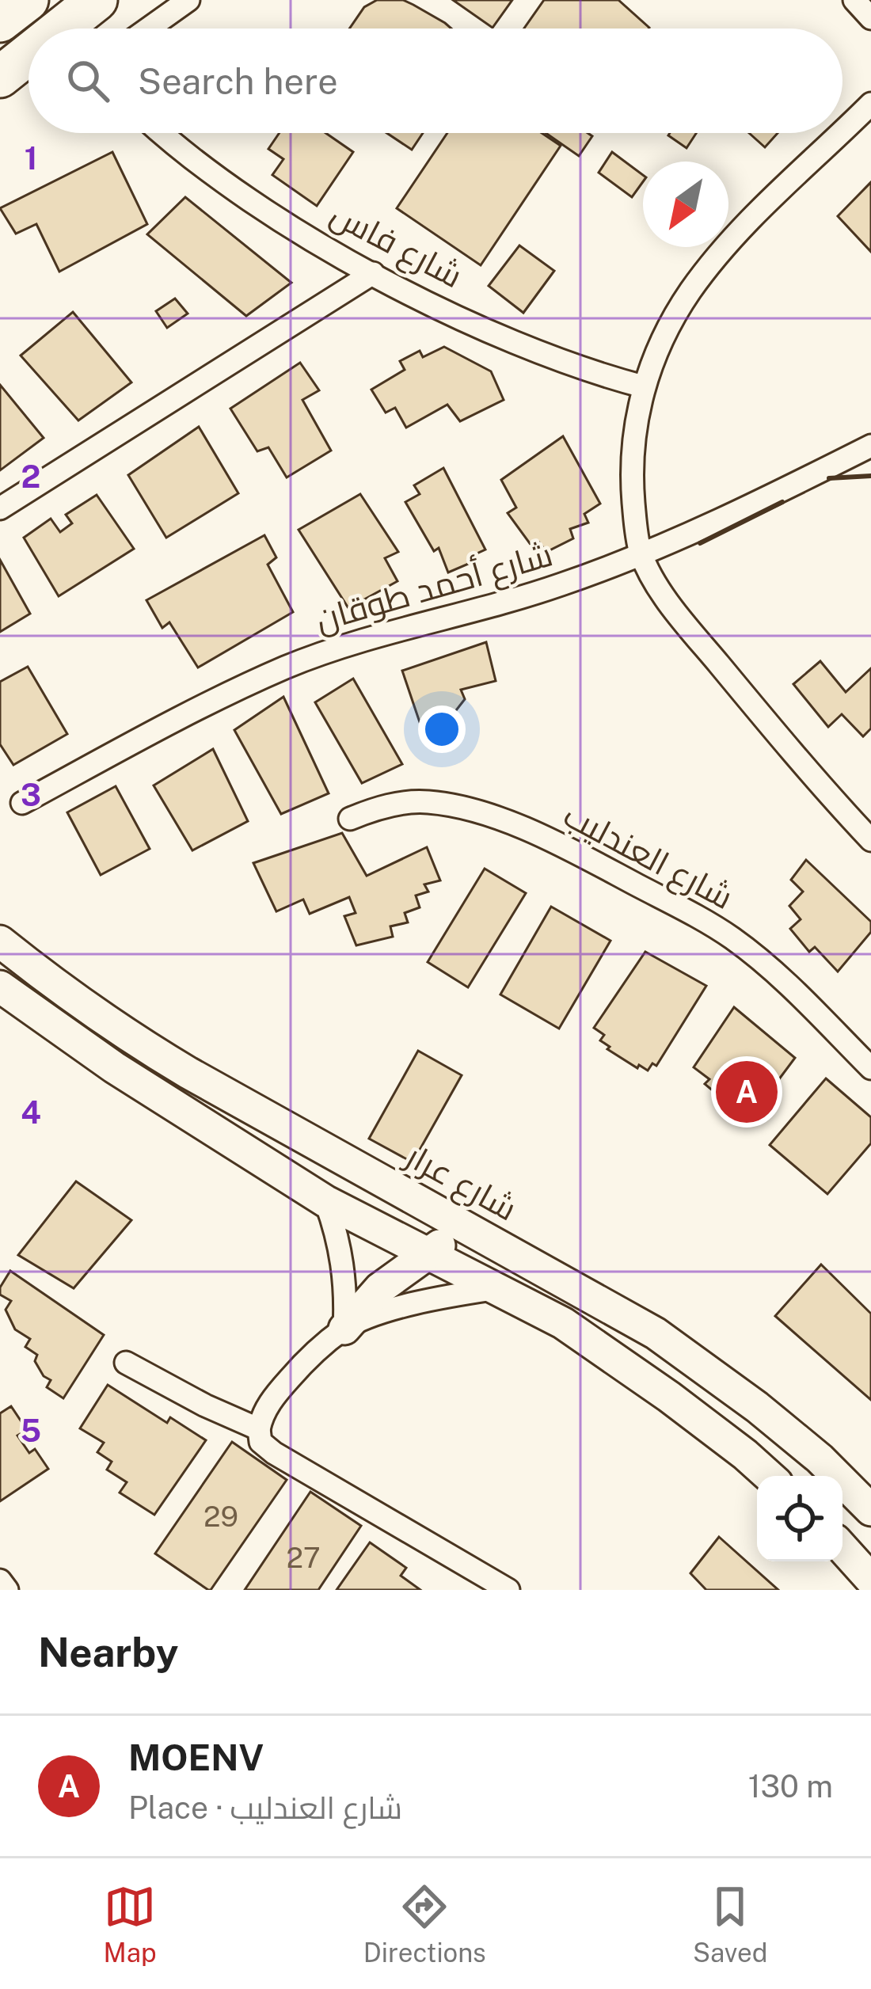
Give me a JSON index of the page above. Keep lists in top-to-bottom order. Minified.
{"streets":{"main road":["شارع عرار"],"street":["شارع فاس","شارع أحمد طوقان","شارع العندليب"]},"house_numbers":["29","27"],"north":"bottom left","page":{"search":"Search here","pins":"A","heading":"Nearby","list":[{"mark":"A","name":"MOENV","note":"Place · شارع العندليب","value":"130 m"}],"nav":["Map","Directions","Saved"]},"grid":{"rows":["1","2","3","4","5"]}}
